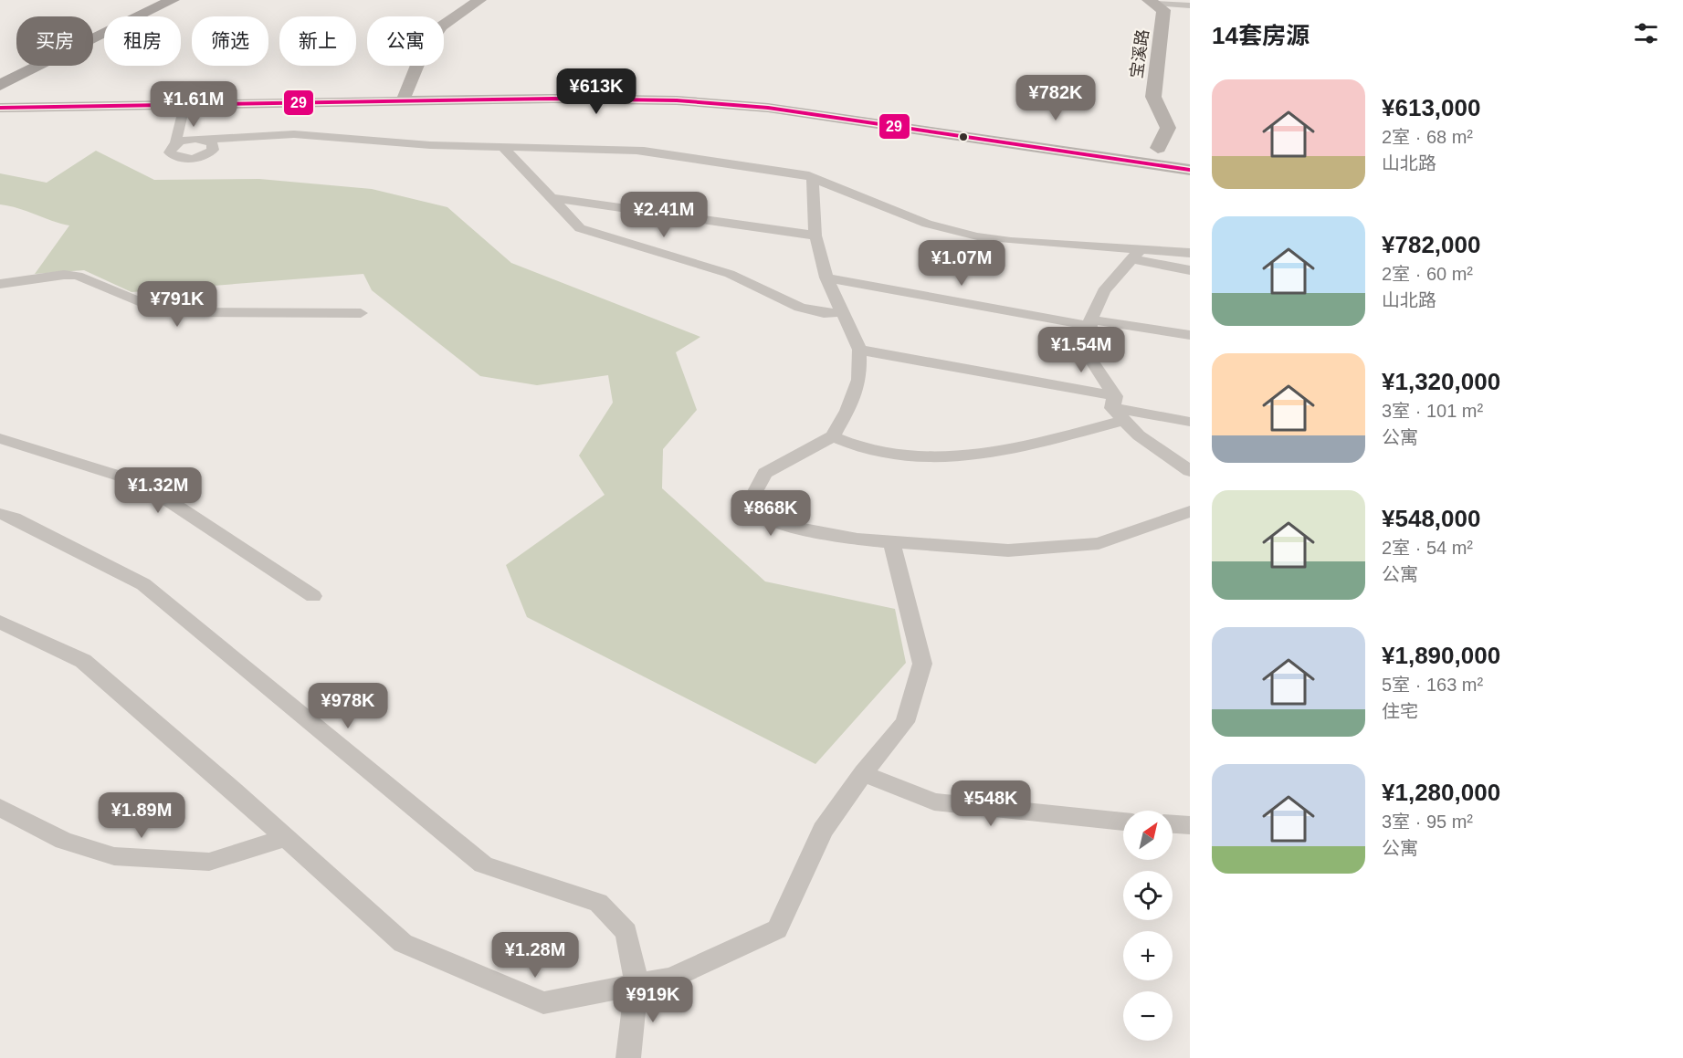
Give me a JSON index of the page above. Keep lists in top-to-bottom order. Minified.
{"streets":{"main road":["宝溪路"]},"lines":["transit line 29"],"north":"top right","page":{"heading":"14套房源","chip":["买房","租房","筛选","新上","公寓"],"list":[{"name":"¥613,000","note":"2室 · 68 m² · 山北路"},{"name":"¥782,000","note":"2室 · 60 m² · 山北路"},{"name":"¥1,320,000","note":"3室 · 101 m² · 公寓"},{"name":"¥548,000","note":"2室 · 54 m² · 公寓"},{"name":"¥1,890,000","note":"5室 · 163 m² · 住宅"},{"name":"¥1,280,000","note":"3室 · 95 m² · 公寓"}],"price":["¥613K","¥782K","¥1.61M","¥2.41M","¥1.07M","¥791K","¥1.54M","¥1.32M","¥868K","¥978K","¥548K","¥1.89M","¥1.28M","¥919K"],"map_buttons":["+","−"]}}
